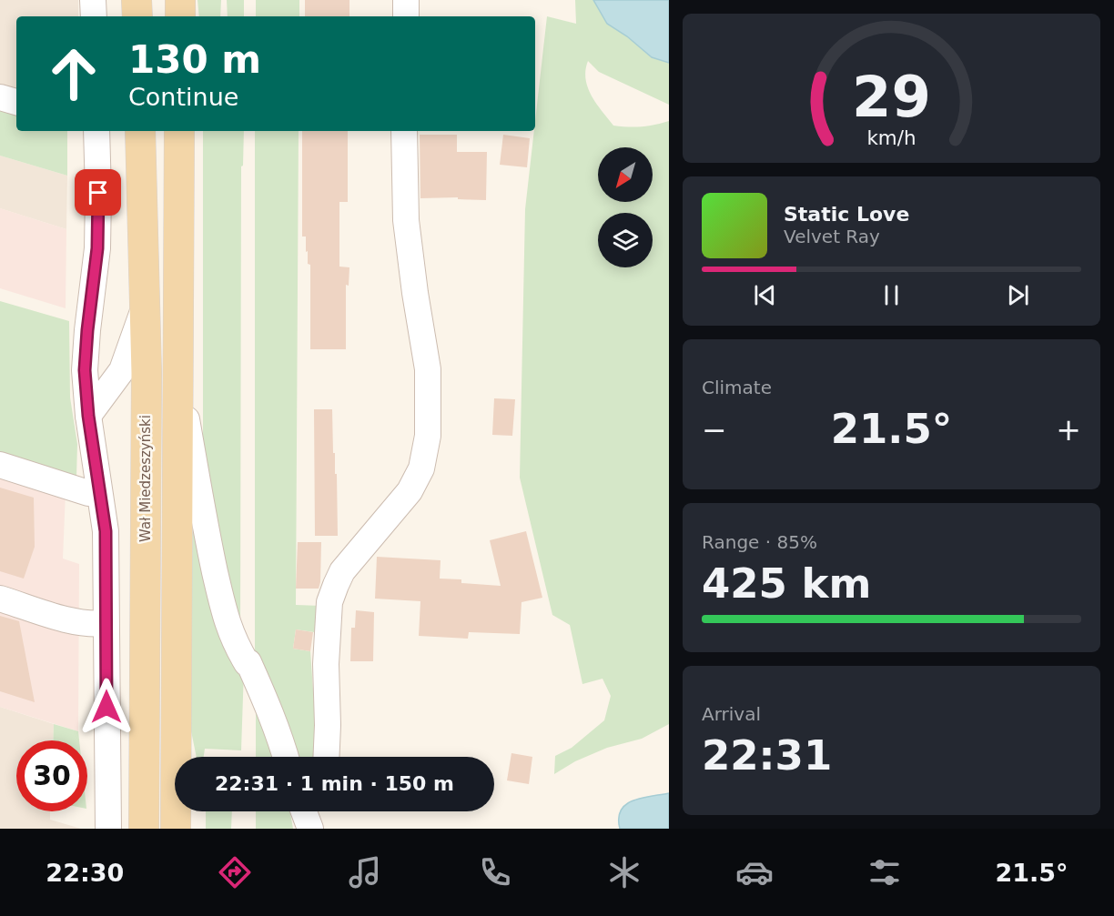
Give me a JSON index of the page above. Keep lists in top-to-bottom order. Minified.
{"streets":{"main road":["Wał Miedzeszyński"]},"north":"bottom left","page":{"turn":["130 m","Continue"],"song":["Static Love","Velvet Ray"],"tile":["Climate",["Range · 85%","425 km"],["Arrival","22:31"]],"heat":["−","21.5°","+"],"limit":"30","trip":"22:31 · 1 min · 150 m","tabs":["22:30","21.5°"],"gauge":["29","km/h"]}}
